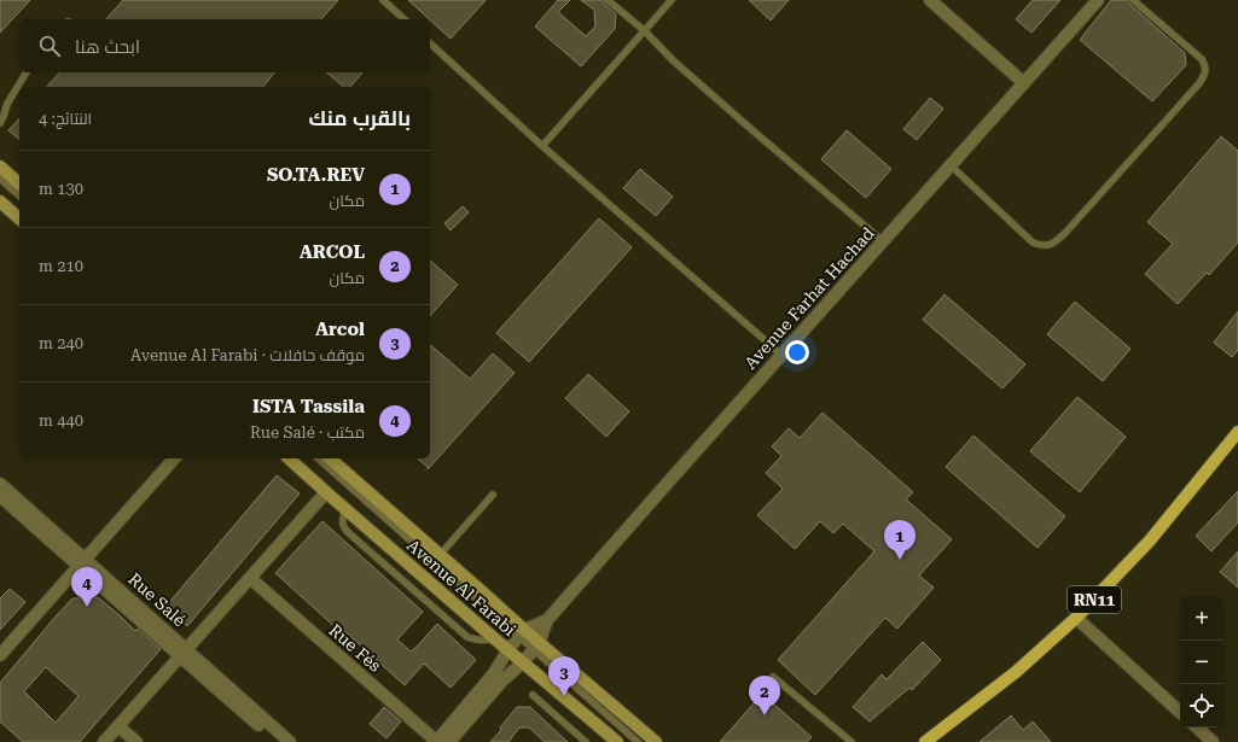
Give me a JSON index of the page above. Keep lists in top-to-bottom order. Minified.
{"streets":{"main road":["RN11"],"street":["Avenue Farhat Hachad","Avenue Al Farabi","Rue Salé","Rue Fés"]},"crossings":[["Avenue Farhat Hachad","Avenue Al Farabi"],["Avenue Farhat Hachad","Rue Fés"]],"page":{"search":"ابحث هنا","heading":["بالقرب منك","النتائج: 4"],"list":[{"mark":"1","name":"SO.TA.REV","note":"مكان","value":"130 m"},{"mark":"2","name":"ARCOL","note":"مكان","value":"210 m"},{"mark":"3","name":"Arcol","note":"موقف حافلات · Avenue Al Farabi","value":"240 m"},{"mark":"4","name":"ISTA Tassila","note":"مكتب · Rue Salé","value":"440 m"}],"pins":["1","4","3","2"],"map_buttons":["+","−"]}}
